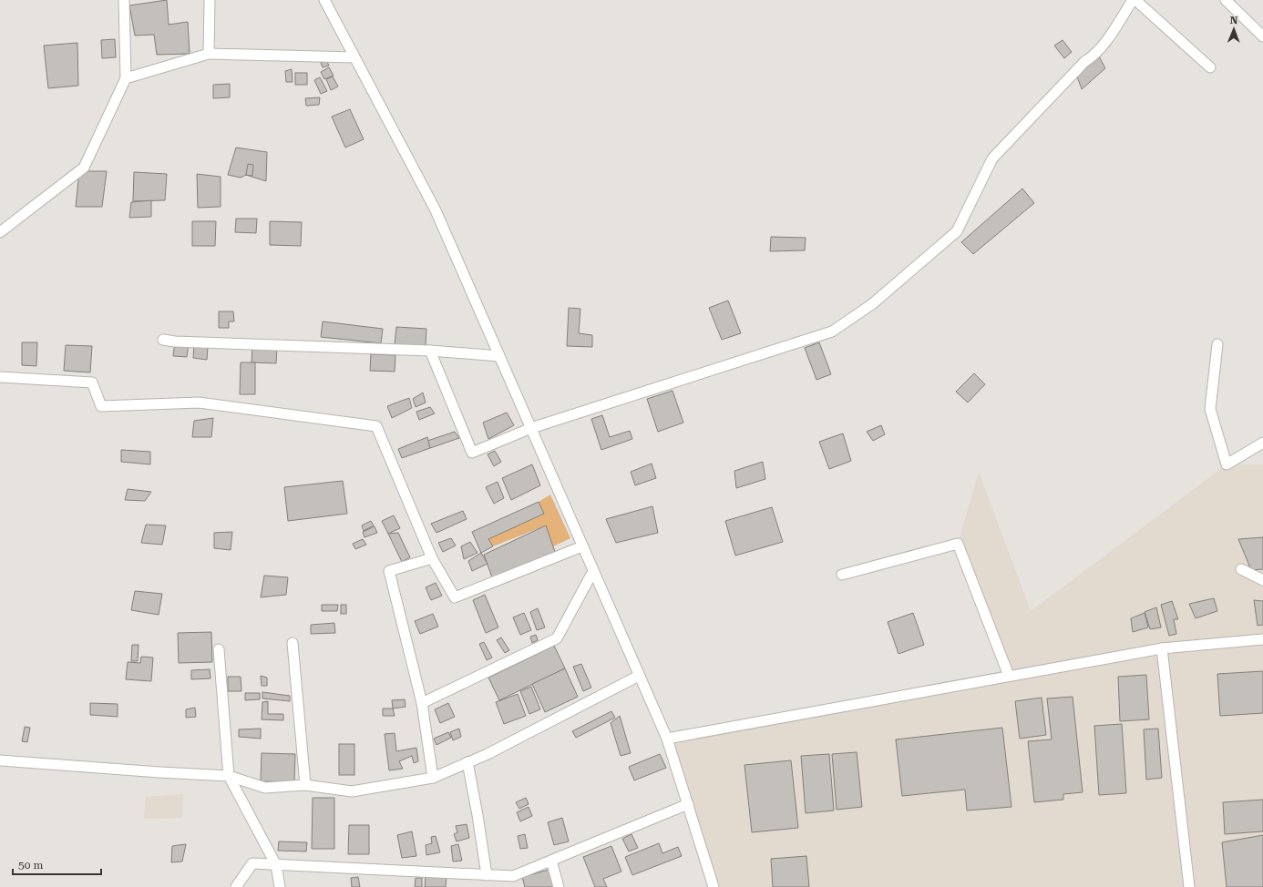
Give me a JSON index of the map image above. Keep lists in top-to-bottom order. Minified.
{"scale_bar":"50 m","north":"top"}
